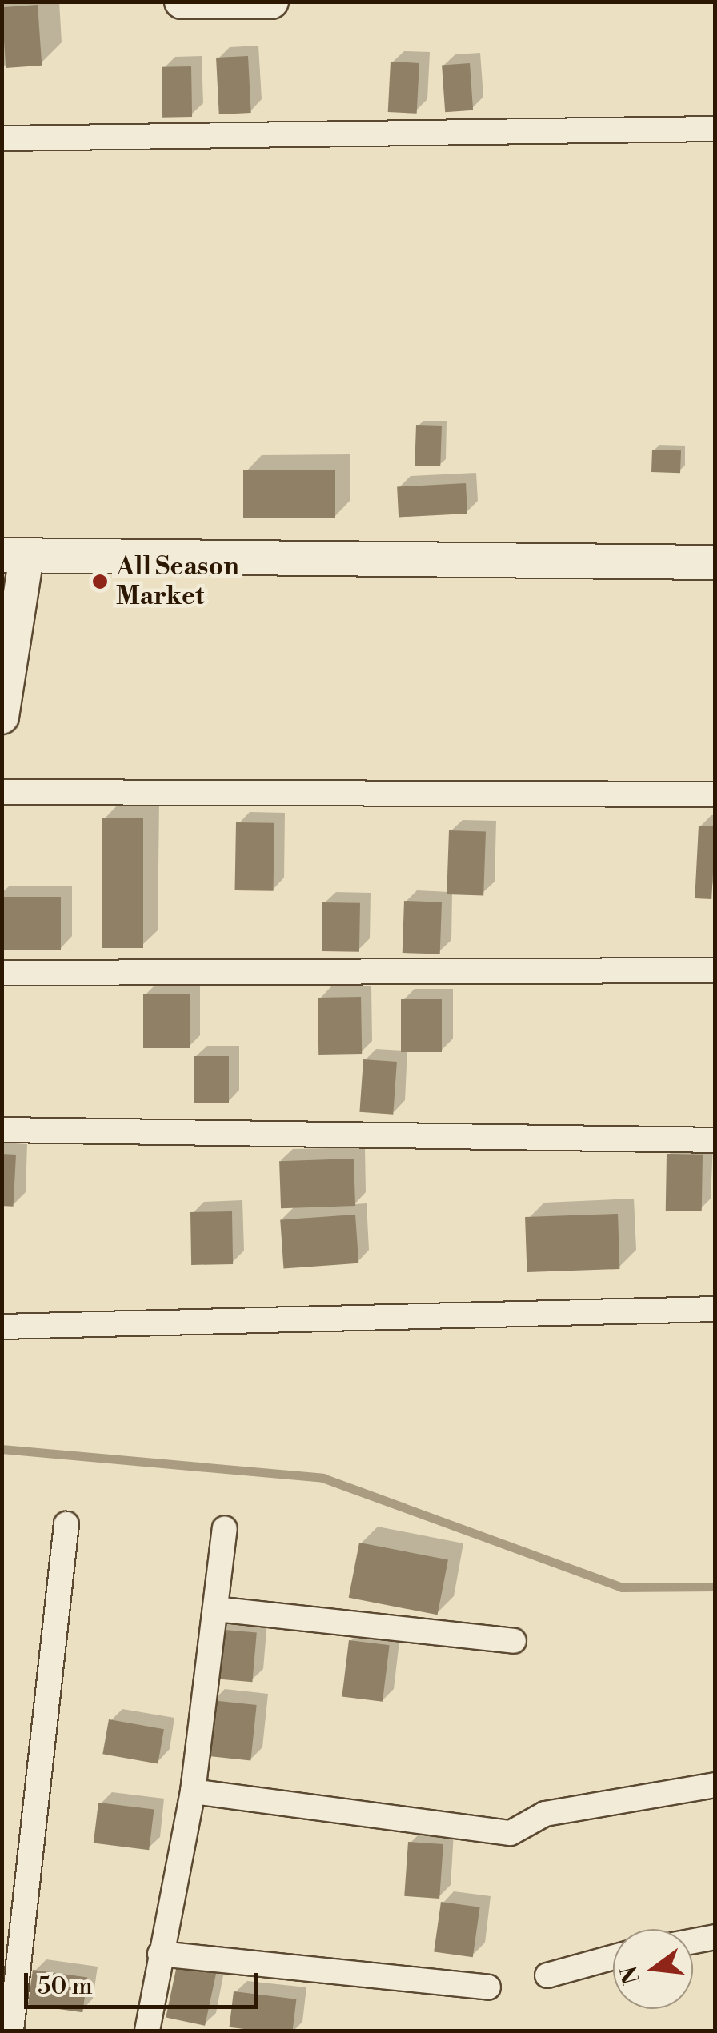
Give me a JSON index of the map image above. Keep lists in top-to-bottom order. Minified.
{"places":["All Season Market"],"scale_bar":"50 m","north":"left"}
